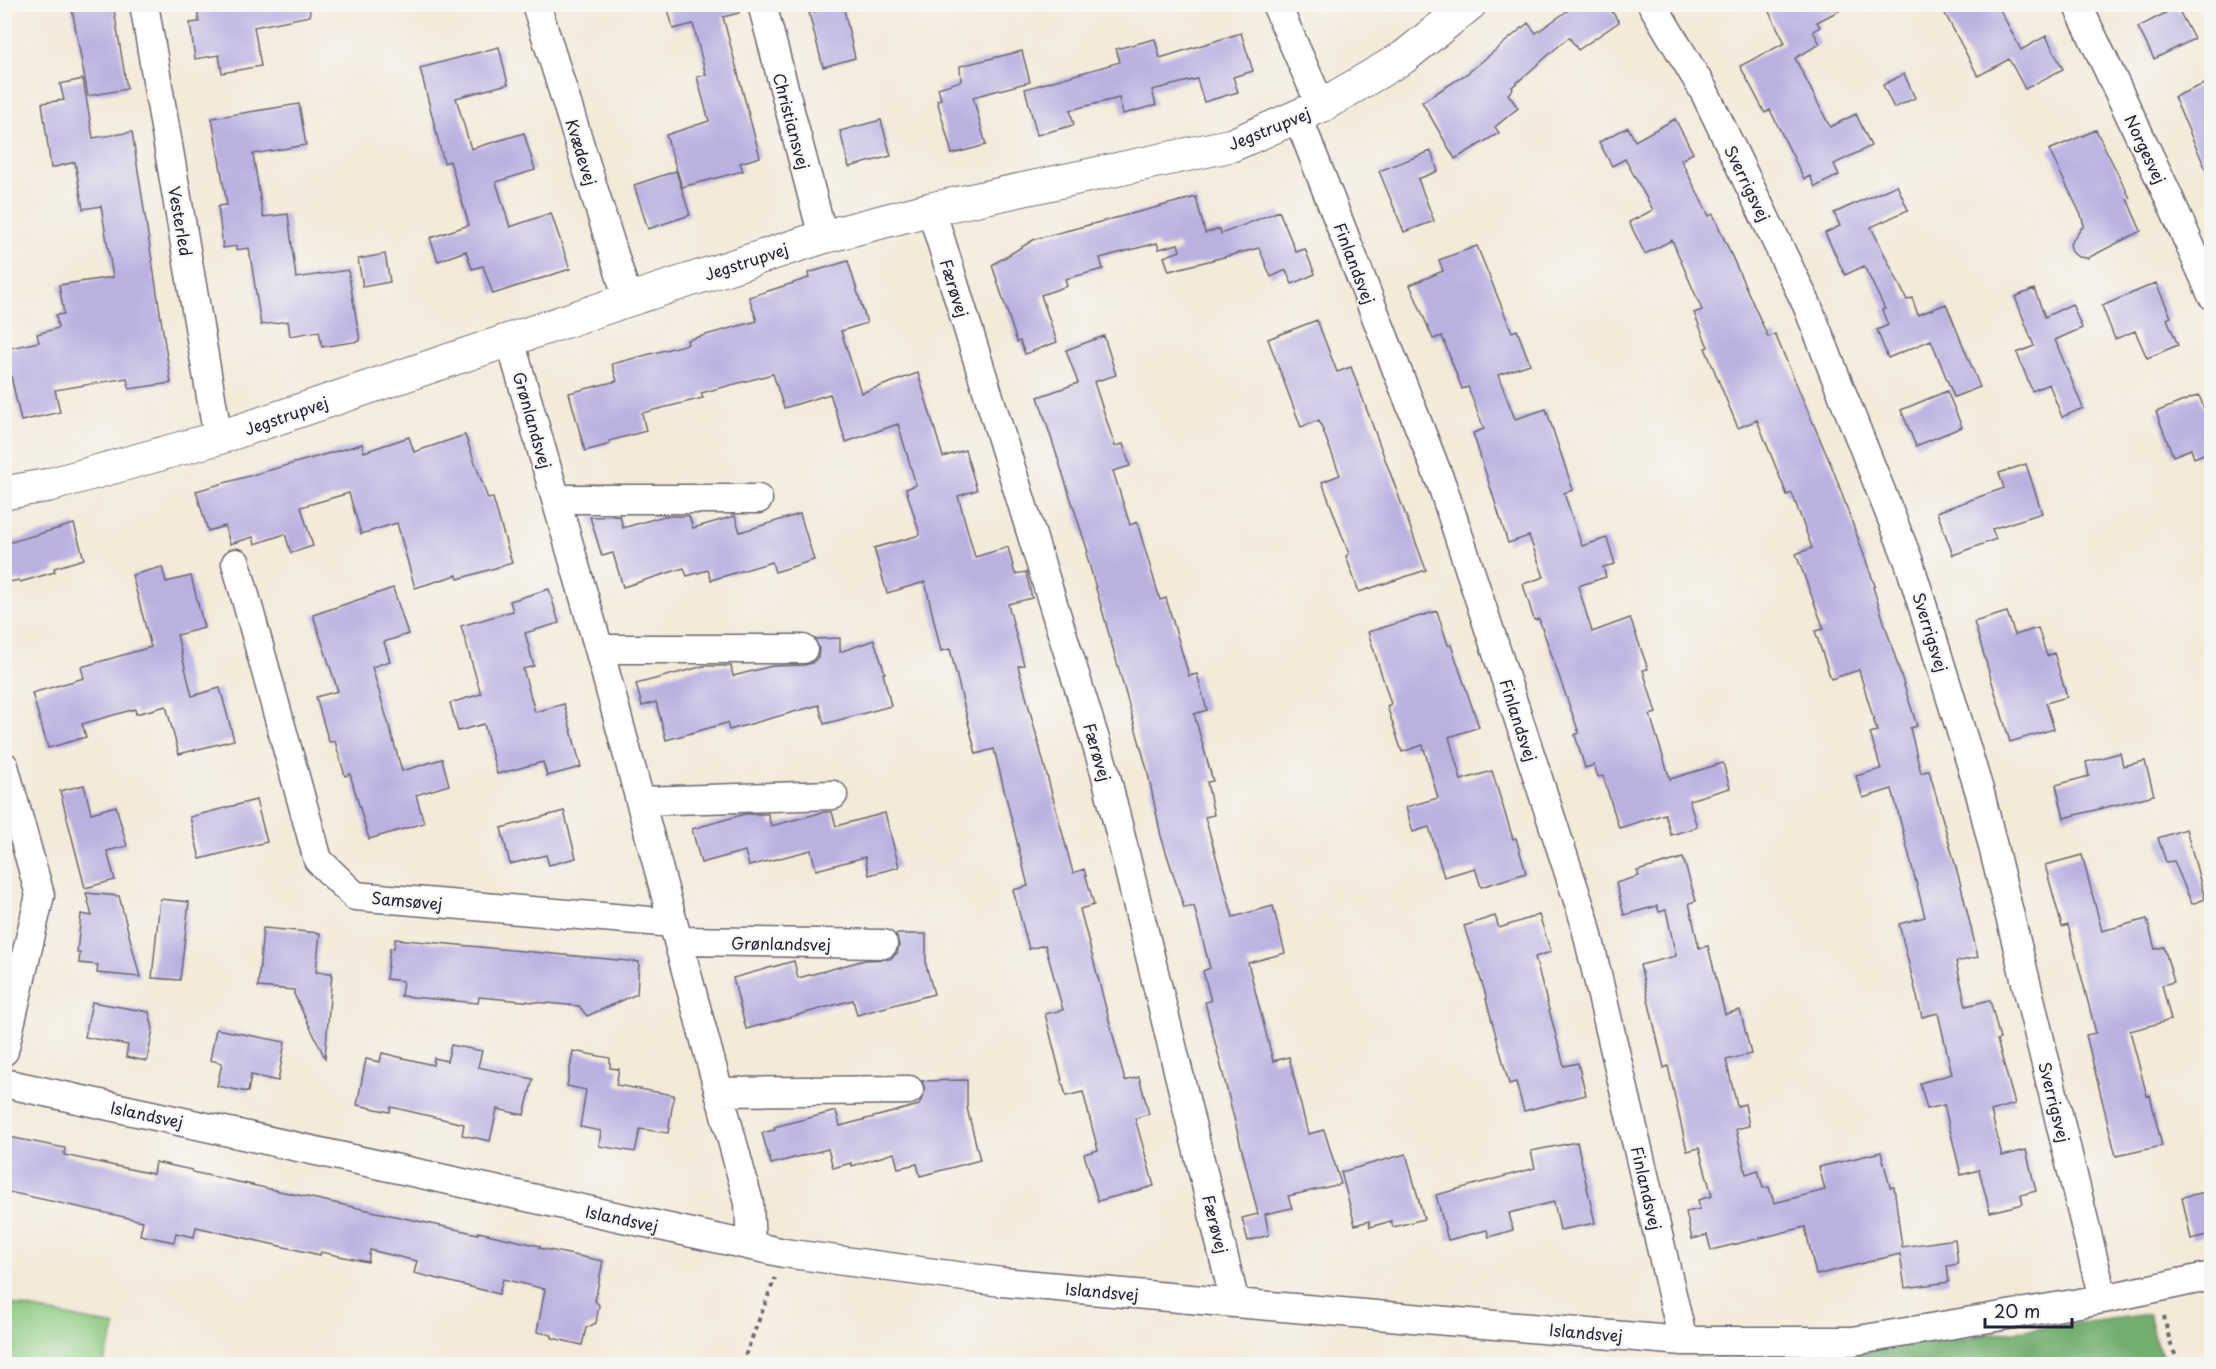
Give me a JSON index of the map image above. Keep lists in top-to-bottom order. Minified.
{"streets":{"street":["Christiansvej","Jegstrupvej","Norgesvej","Kvædevej","Sverrigsvej","Vesterled","Finlandsvej","Færøvej","Grønlandsvej","Samsøvej","Islandsvej"]},"crossings":[["Christiansvej","Jegstrupvej"],["Jegstrupvej","Kvædevej"],["Jegstrupvej","Vesterled"],["Jegstrupvej","Finlandsvej"],["Jegstrupvej","Færøvej"],["Jegstrupvej","Grønlandsvej"],["Sverrigsvej","Islandsvej"],["Finlandsvej","Islandsvej"],["Færøvej","Islandsvej"],["Grønlandsvej","Samsøvej"],["Grønlandsvej","Islandsvej"]],"scale_bar":"20 m"}
